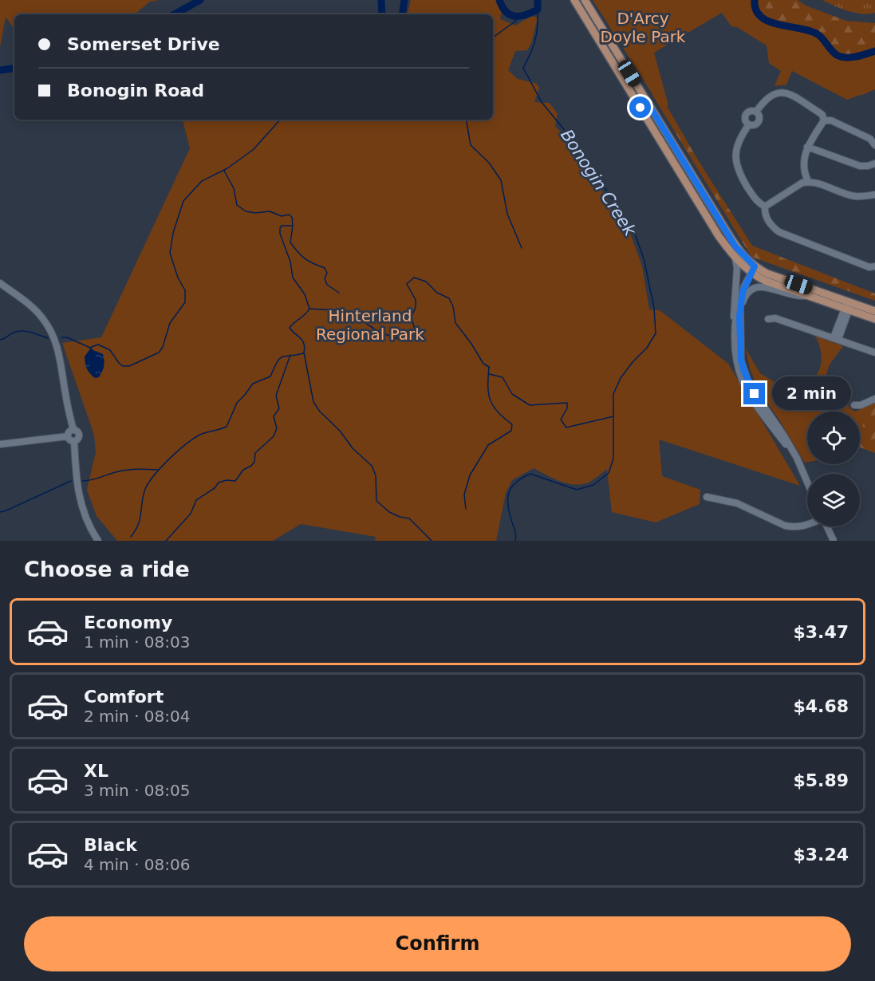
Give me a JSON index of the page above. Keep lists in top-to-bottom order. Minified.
{"water":["Bonogin Creek"],"parks":["D'Arcy Doyle Park","Hinterland Regional Park"],"page":{"banner":["Somerset Drive","Bonogin Road"],"bubble":"2 min","heading":"Choose a ride","list":[{"name":"Economy","note":"1 min · 08:03","value":"$3.47"},{"name":"Comfort","note":"2 min · 08:04","value":"$4.68"},{"name":"XL","note":"3 min · 08:05","value":"$5.89"},{"name":"Black","note":"4 min · 08:06","value":"$3.24"}],"buttons":"Confirm"}}
